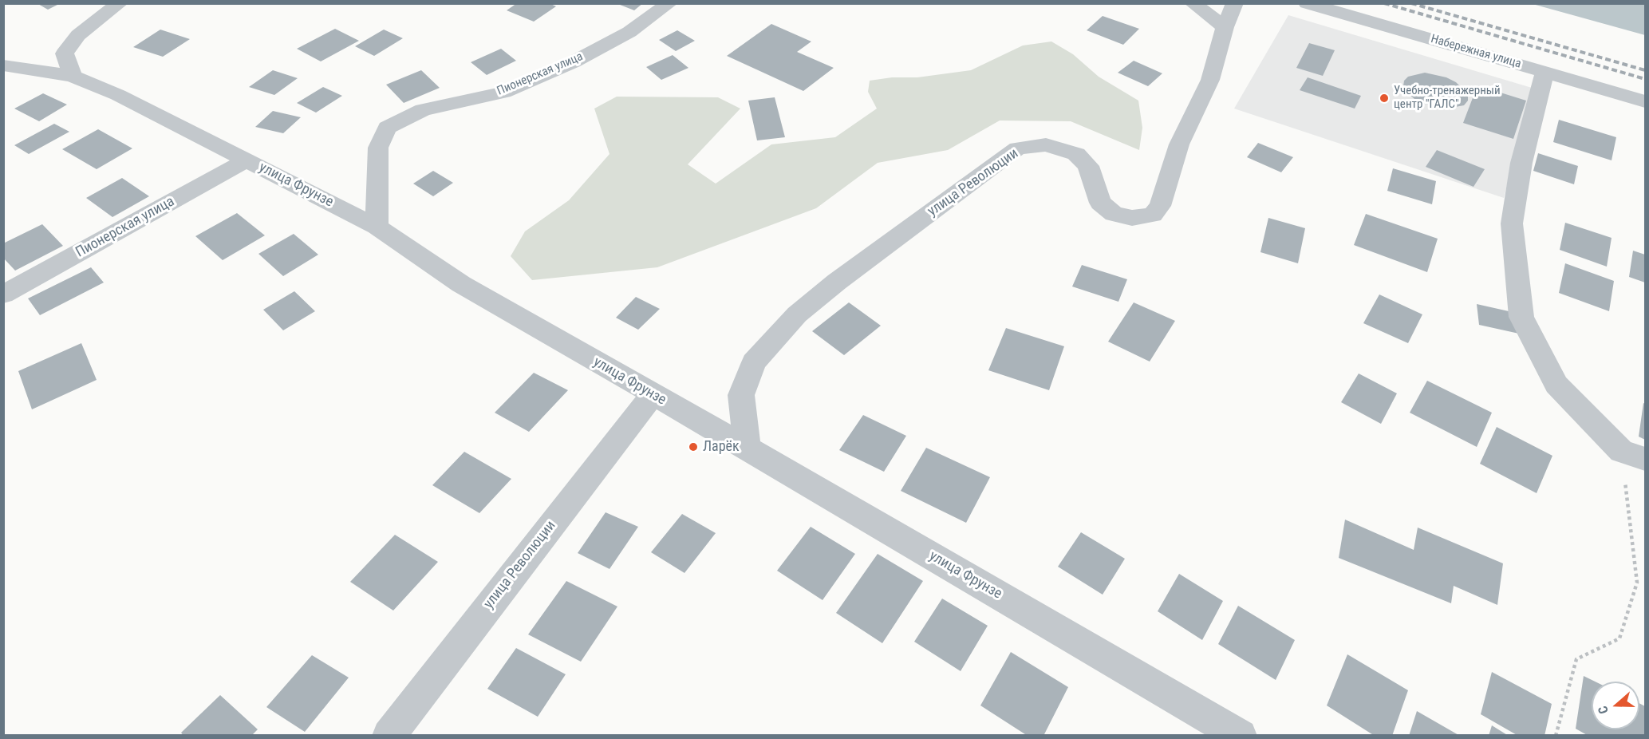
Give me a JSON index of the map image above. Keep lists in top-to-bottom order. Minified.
{"streets":{"street":["Набережная улица","Пионерская улица","улица Революции","улица Фрунзе"]},"crossings":[["Пионерская улица","улица Фрунзе"],["улица Революции","улица Фрунзе"]],"places":["Учебно-тренажерный центр \"ГАЛС\"","Ларёк"],"north":"left"}
